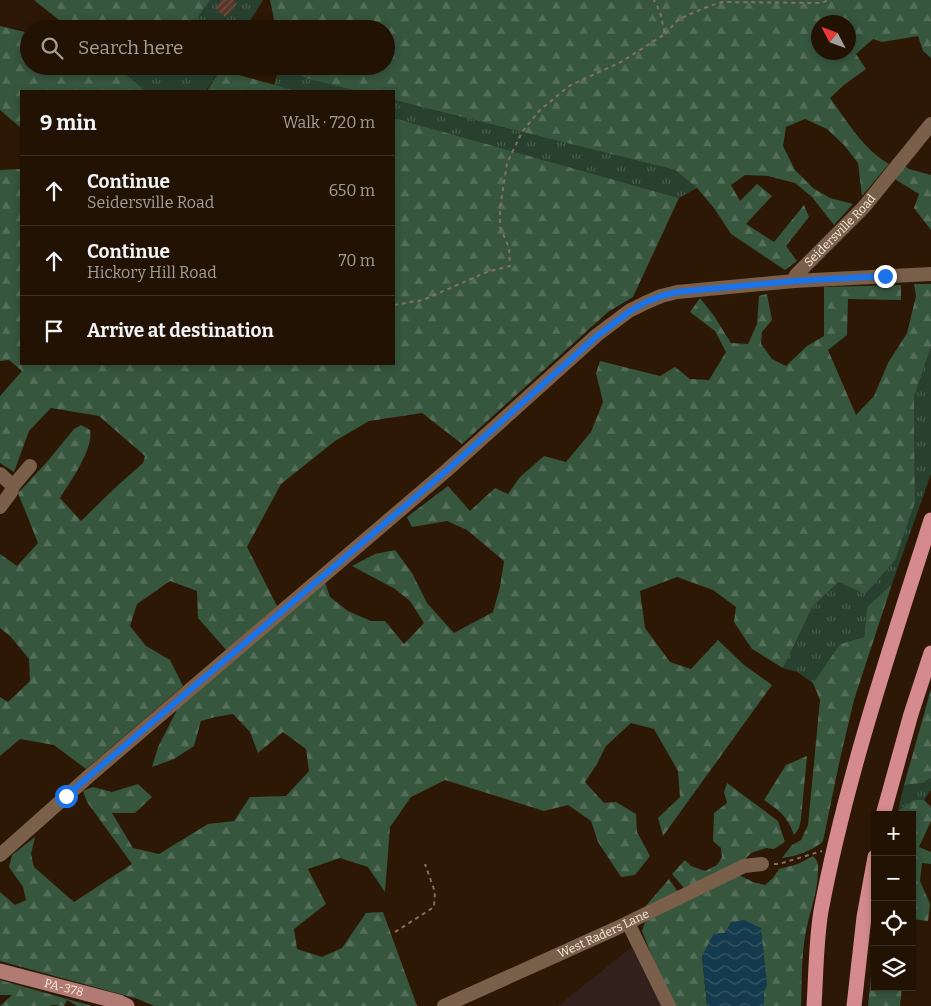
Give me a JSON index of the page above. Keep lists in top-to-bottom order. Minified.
{"streets":{"main road":["PA-378"],"street":["Seidersville Road","West Raders Lane"]},"north":"top left","page":{"search":"Search here","heading":["9 min","Walk · 720 m"],"list":[["Continue","Seidersville Road","650 m"],["Continue","Hickory Hill Road","70 m"],"Arrive at destination"],"map_buttons":["+","−"]}}
